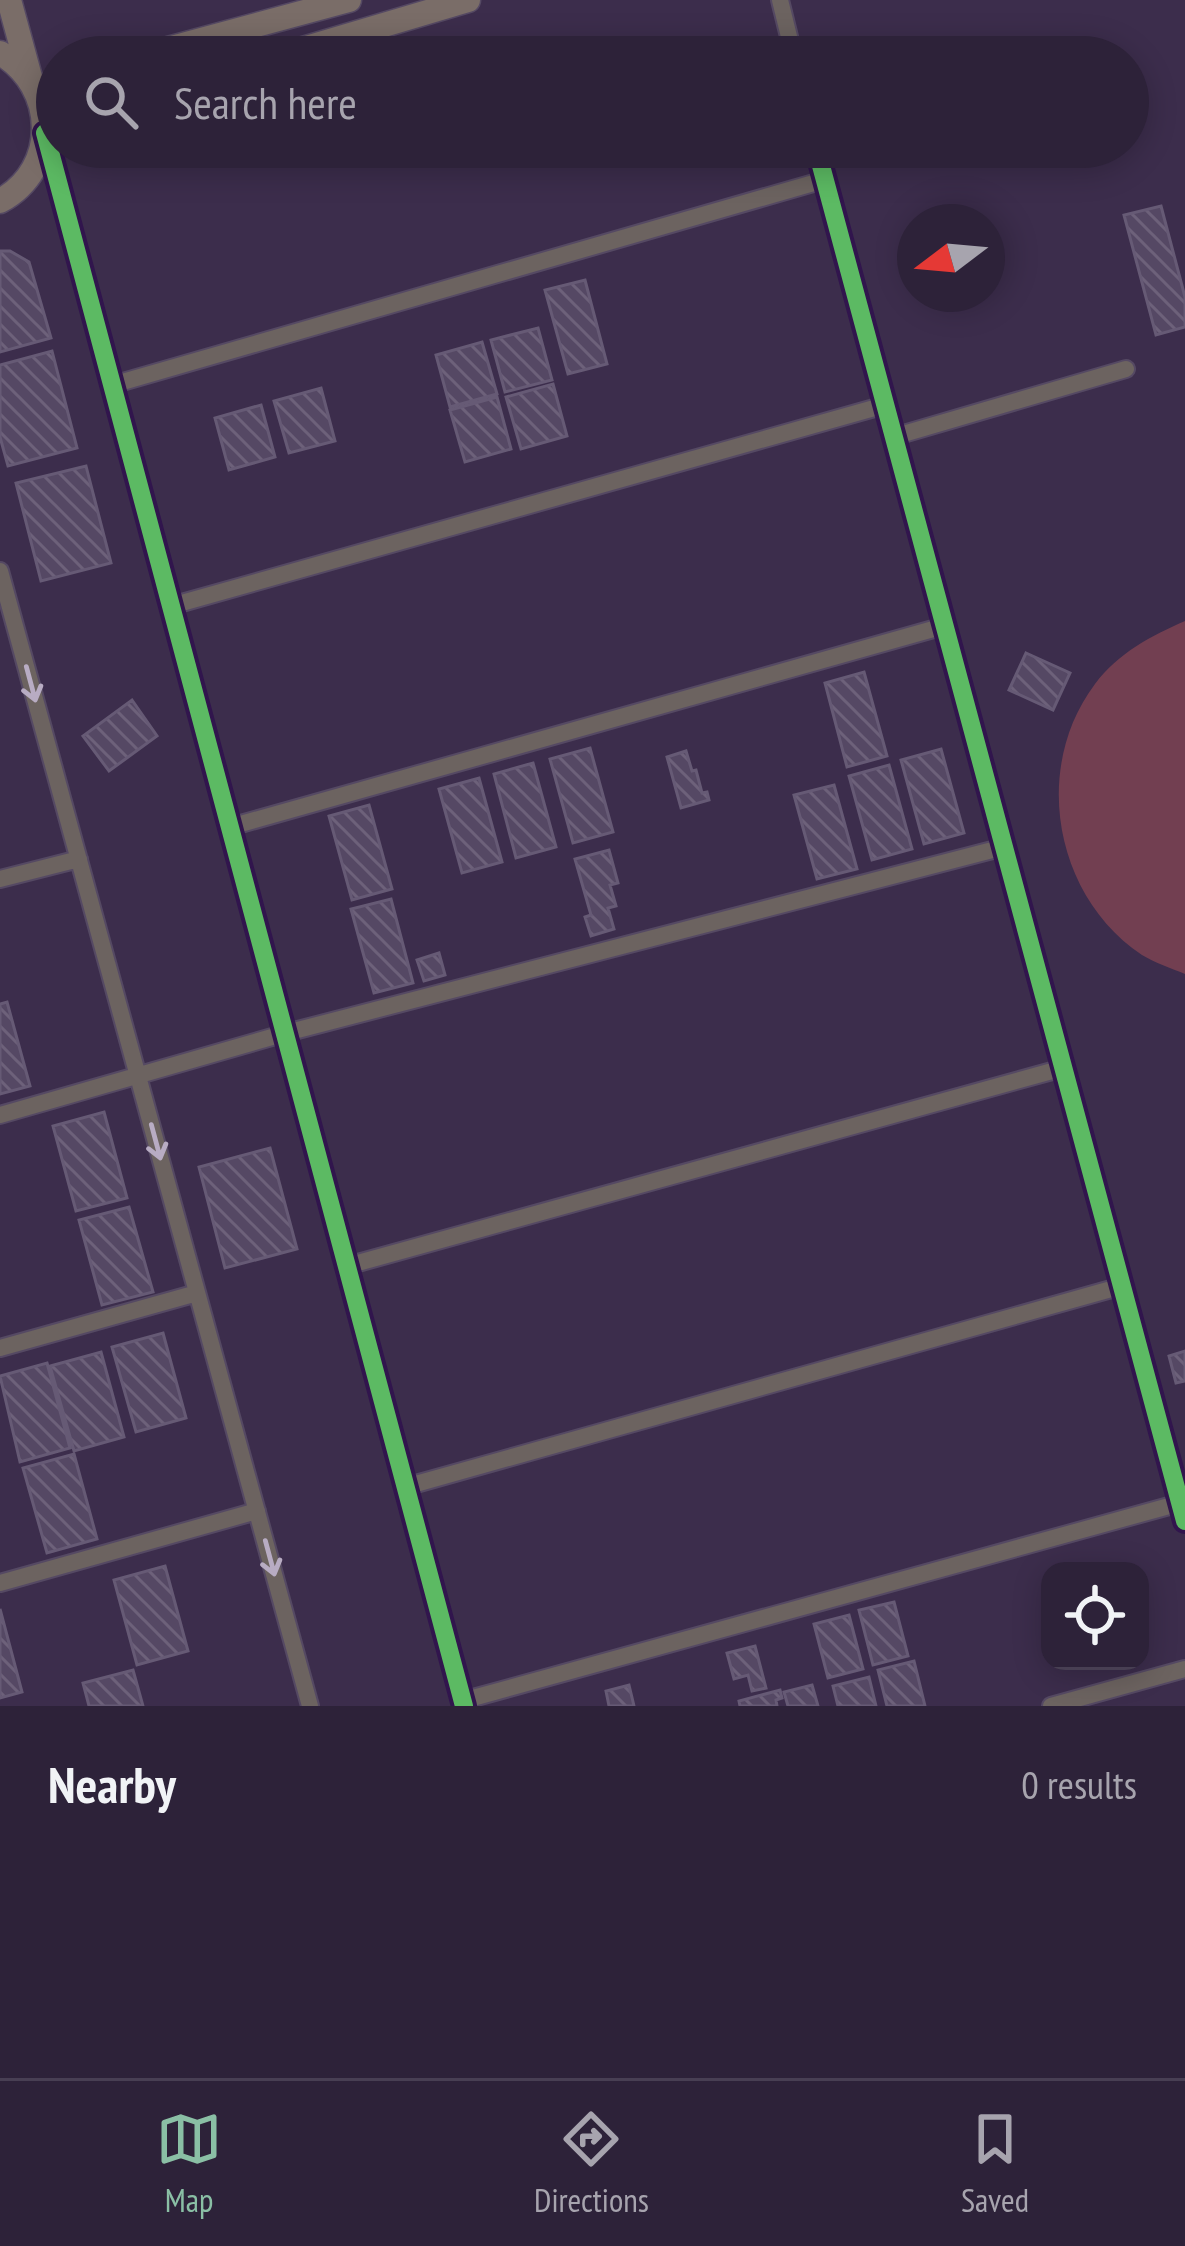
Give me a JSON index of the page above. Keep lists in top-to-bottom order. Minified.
{"north":"left","page":{"search":"Search here","heading":["Nearby","0 results"],"nav":["Map","Directions","Saved"]}}
